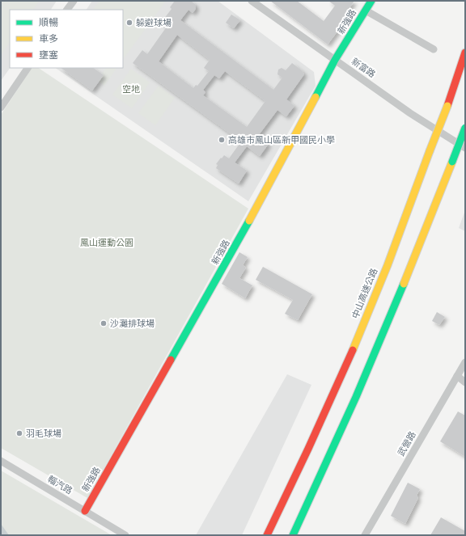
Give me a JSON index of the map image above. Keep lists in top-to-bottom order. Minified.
{"streets":{"main road":["新強路","中山高速公路"],"street":["新富路","武營路","輜汽路"]},"crossings":[["新強路","新富路"],["新強路","輜汽路"]],"parks":["空地","鳳山運動公園"],"places":["躲避球場","高雄市鳳山區新甲國民小學","沙灘排球場","羽毛球場"],"legend":["順暢","車多","壅塞"]}
